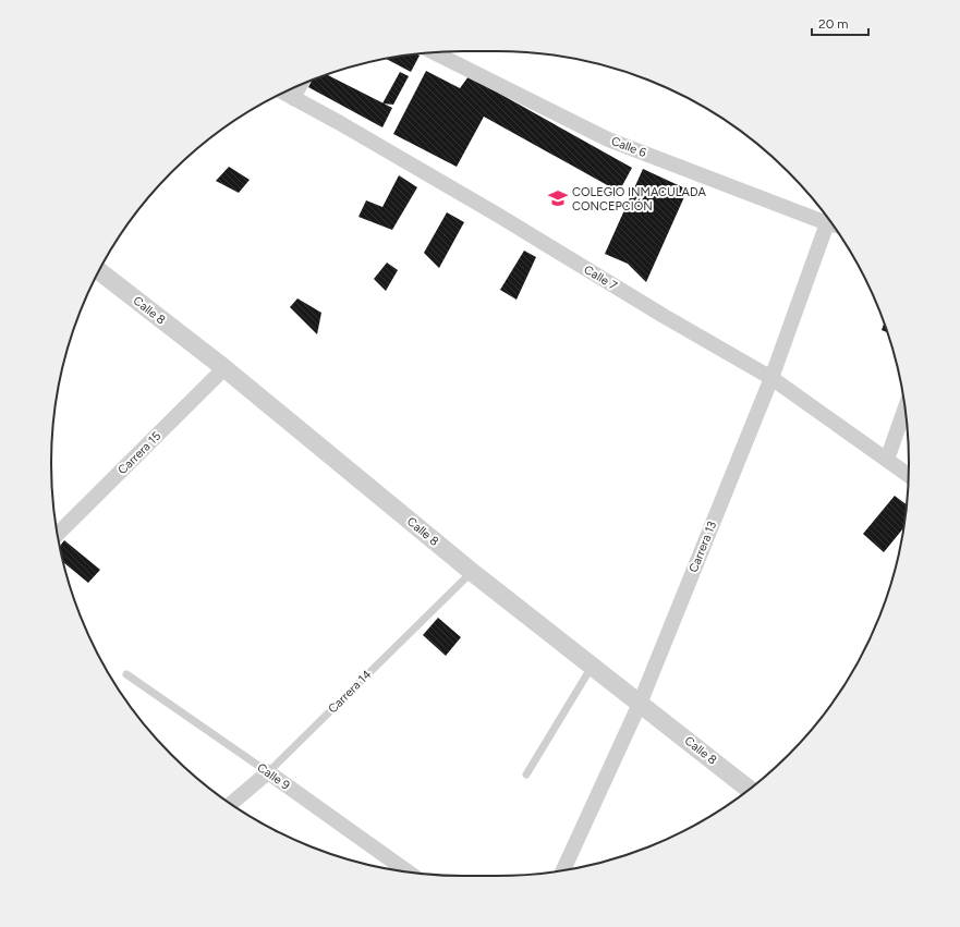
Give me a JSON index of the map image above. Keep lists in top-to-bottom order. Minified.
{"streets":{"street":["Calle 6","Calle 7","Calle 8","Carrera 15","Carrera 13","Carrera 14","Calle 9"]},"crossings":[["Calle 7","Carrera 13"],["Calle 8","Carrera 15"],["Calle 8","Carrera 13"],["Calle 8","Carrera 14"],["Carrera 14","Calle 9"]],"places":{"school or university":["COLEGIO INMACULADA CONCEPCIÓN"]},"scale_bar":"20 m"}
